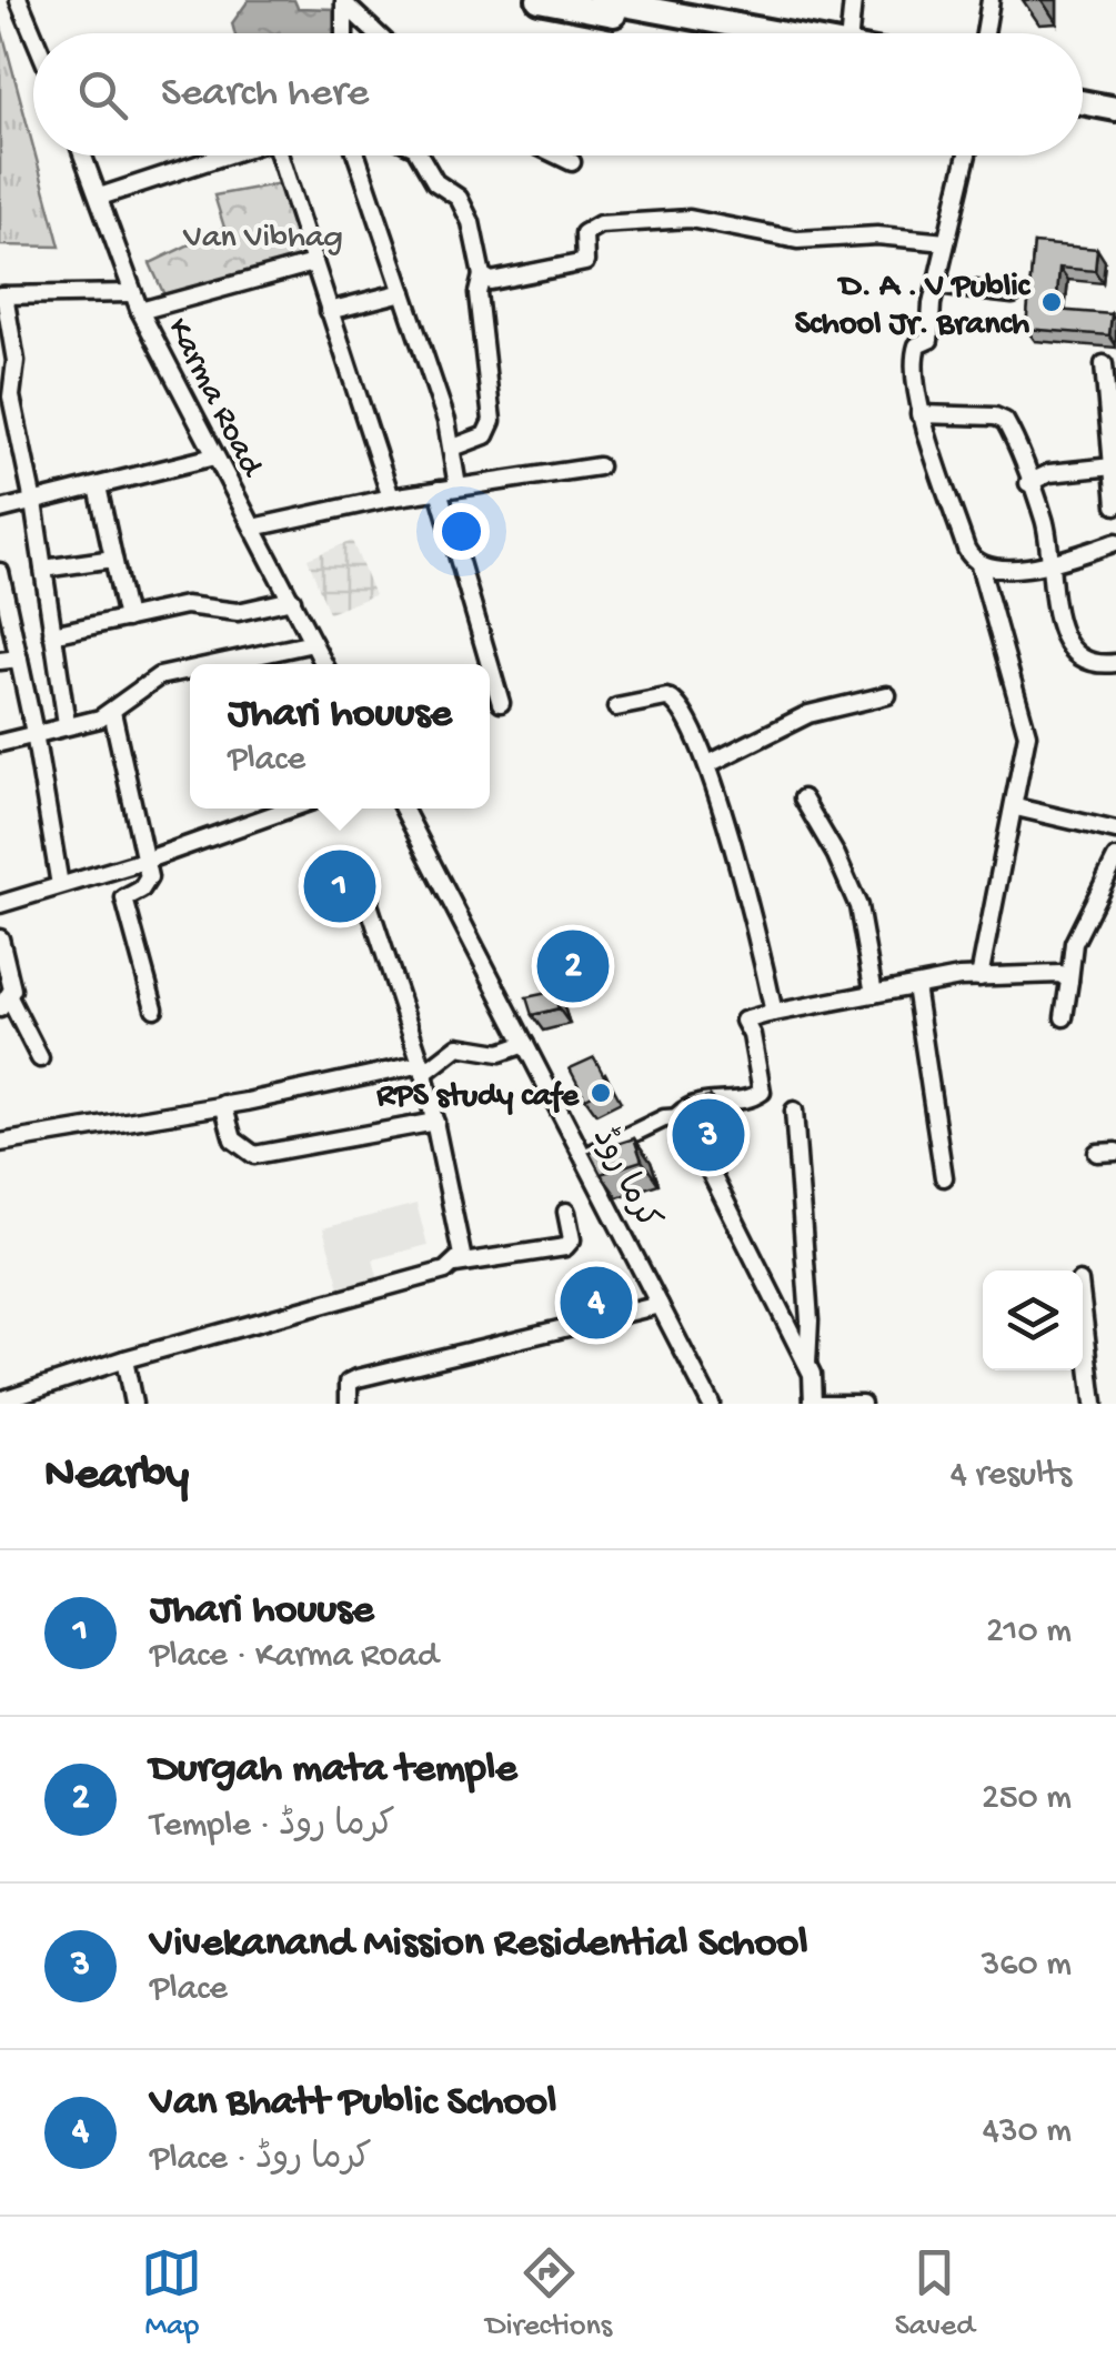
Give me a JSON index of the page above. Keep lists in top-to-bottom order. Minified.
{"streets":{"street":["Karma Road","کرما روڈ"]},"parks":["Van Vibhag"],"places":["D. A . V Public School Jr. Branch","RPS study cafe"],"page":{"search":"Search here","popup":["Jhari houuse","Place"],"pins":["1","2","3","4"],"heading":["Nearby","4 results"],"list":[{"mark":"1","name":"Jhari houuse","note":"Place · Karma Road","value":"210 m"},{"mark":"2","name":"Durgah mata temple","note":"Temple · کرما روڈ","value":"250 m"},{"mark":"3","name":"Vivekanand Mission Residential School","note":"Place","value":"360 m"},{"mark":"4","name":"Van Bhatt Public School","note":"Place · کرما روڈ","value":"430 m"}],"nav":["Map","Directions","Saved"]}}
